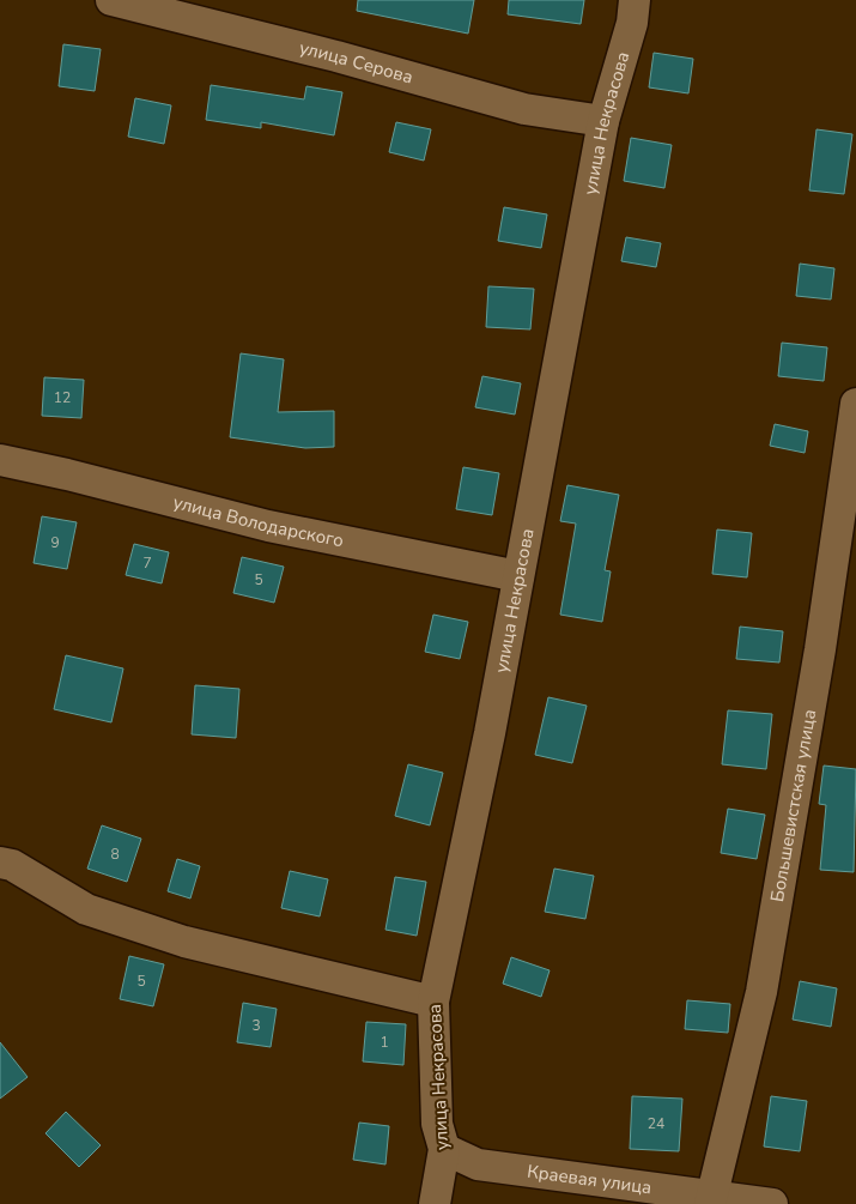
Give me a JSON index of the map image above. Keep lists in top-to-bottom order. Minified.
{"streets":{"street":["улица Серова","улица Некрасова","улица Володарского","Большевистская улица","Краевая улица"]},"crossings":[["улица Серова","улица Некрасова"],["улица Некрасова","улица Володарского"],["улица Некрасова","Краевая улица"],["Большевистская улица","Краевая улица"]],"house_numbers":["12","9","7","5","8","5","3","1","24"]}
